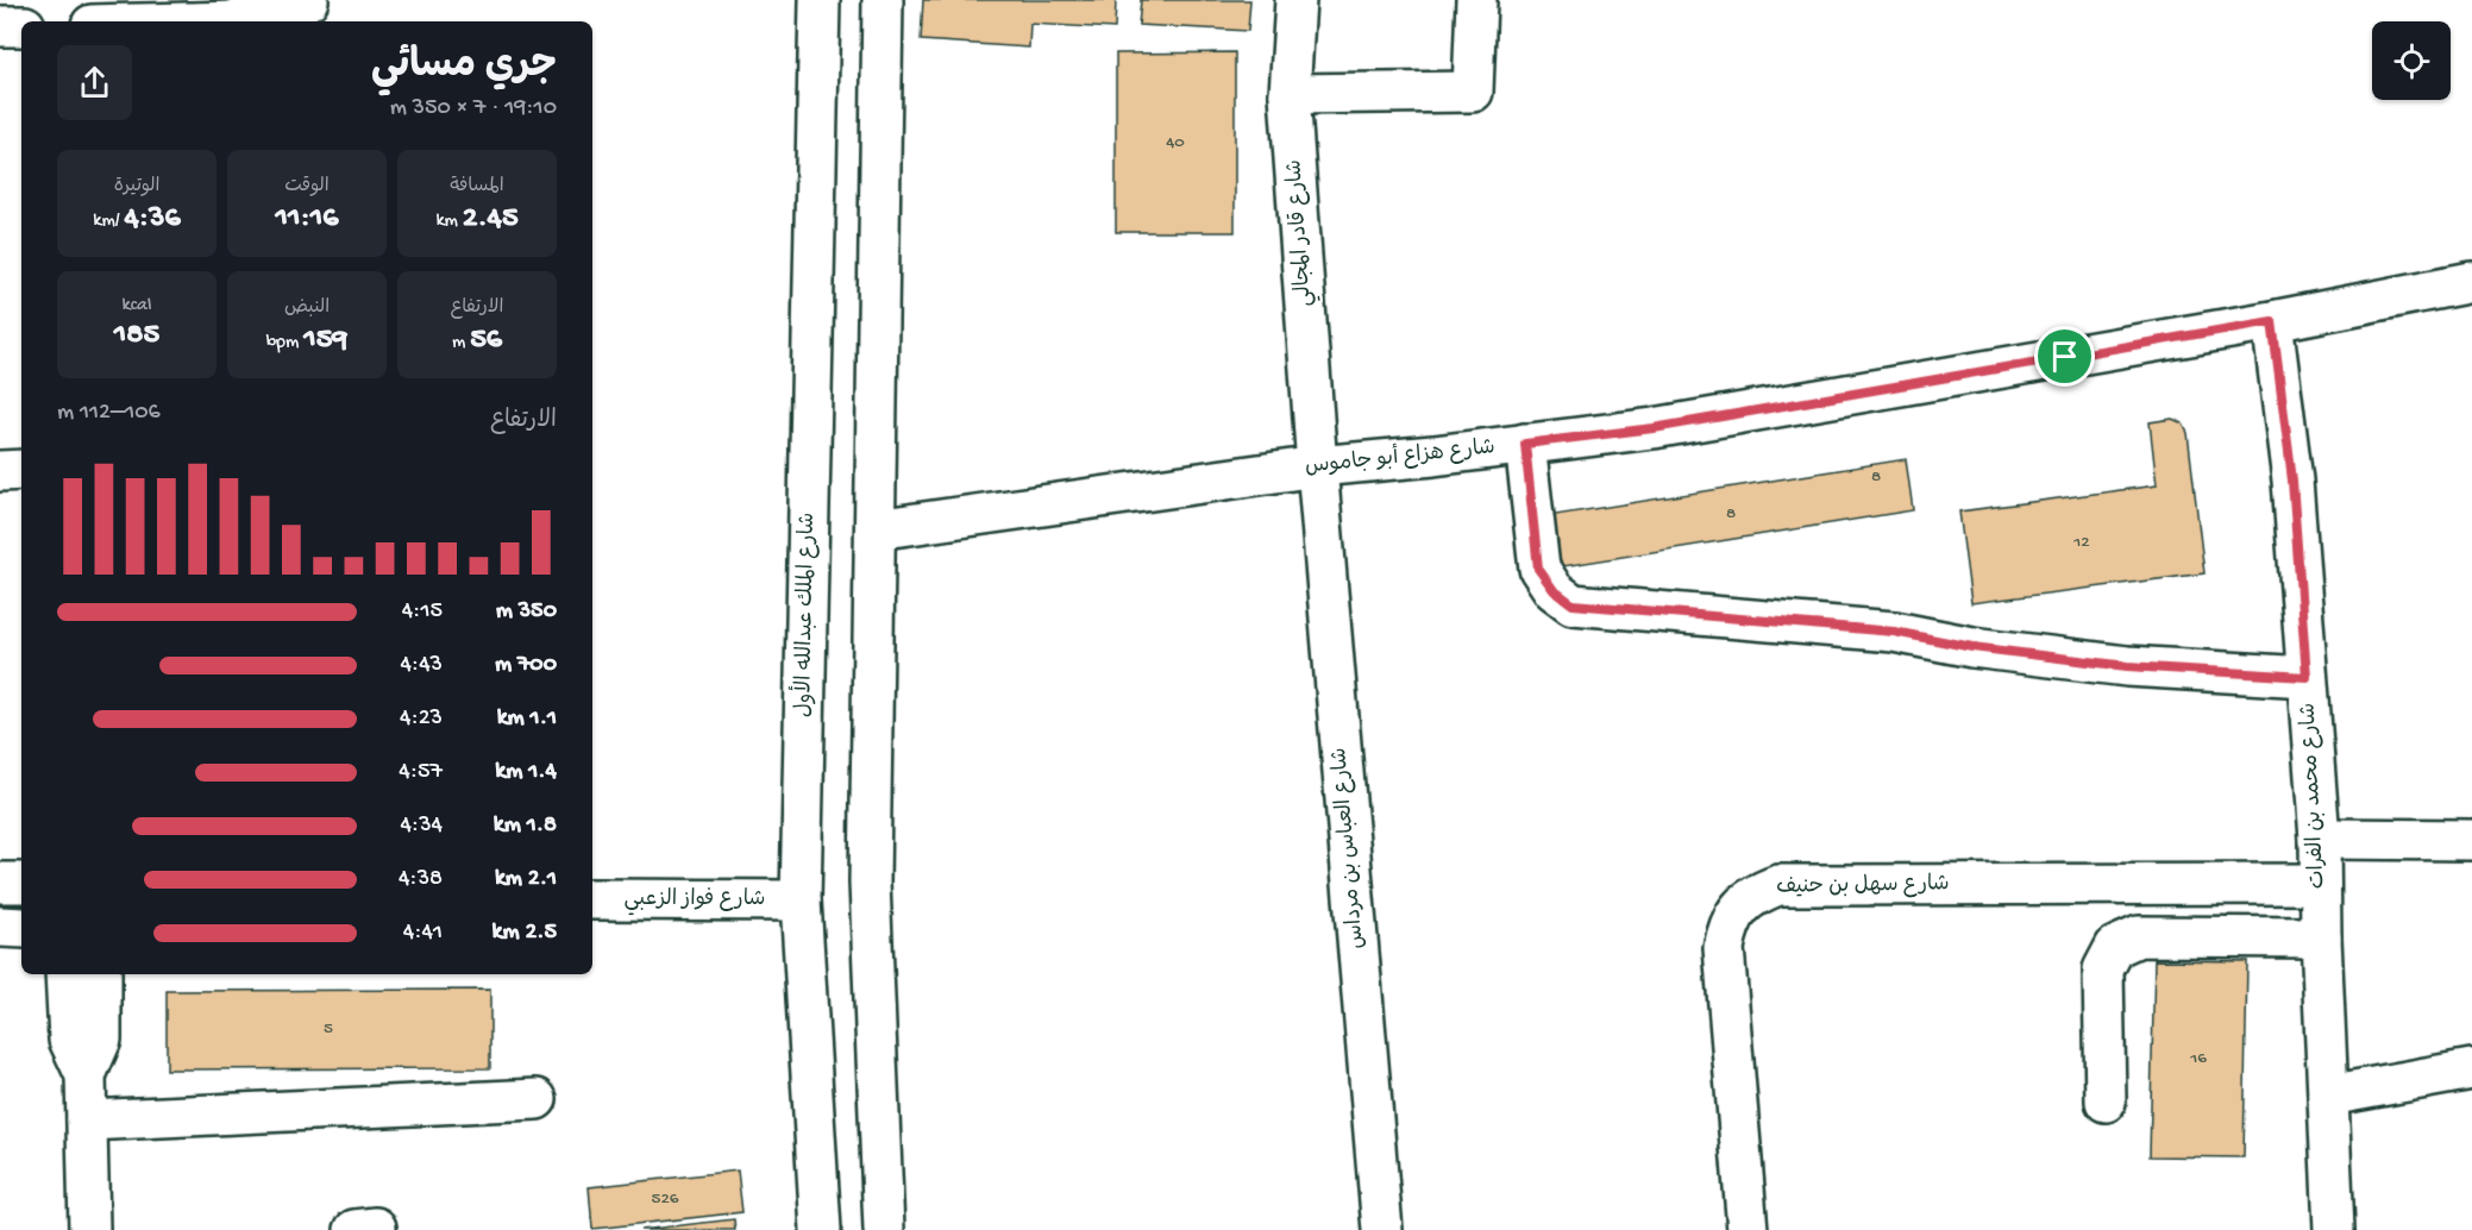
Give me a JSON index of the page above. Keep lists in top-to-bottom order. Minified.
{"streets":{"street":["شارع قادر المجالي","شارع هزاع أبو جاموس","شارع الملك عبدالله الأول","شارع محمد بن الفرات","شارع العباس بن مرداس","شارع سهل بن حنيف","شارع فواز الزعبي"]},"crossings":[["شارع قادر المجالي","شارع هزاع أبو جاموس"],["شارع قادر المجالي","شارع العباس بن مرداس"],["شارع هزاع أبو جاموس","شارع محمد بن الفرات"],["شارع هزاع أبو جاموس","شارع العباس بن مرداس"],["شارع الملك عبدالله الأول","شارع فواز الزعبي"],["شارع محمد بن الفرات","شارع سهل بن حنيف"]],"house_numbers":["40","8","8","12","5","16","526"],"page":{"heading":["جري مسائي","19:10 · 7 × 350 m"],"stats":[["المسافة","2.45 km"],["الوقت","11:16"],["الوتيرة","4:36 /km"],["الارتفاع","56 m"],["النبض","159 bpm"],["kcal","185"]],"chart":["الارتفاع","106–112 m"],"list":[{"name":"350 m","note":"4:15"},{"name":"700 m","note":"4:43"},{"name":"1.1 km","note":"4:23"},{"name":"1.4 km","note":"4:57"},{"name":"1.8 km","note":"4:34"},{"name":"2.1 km","note":"4:38"},{"name":"2.5 km","note":"4:41"}]}}
